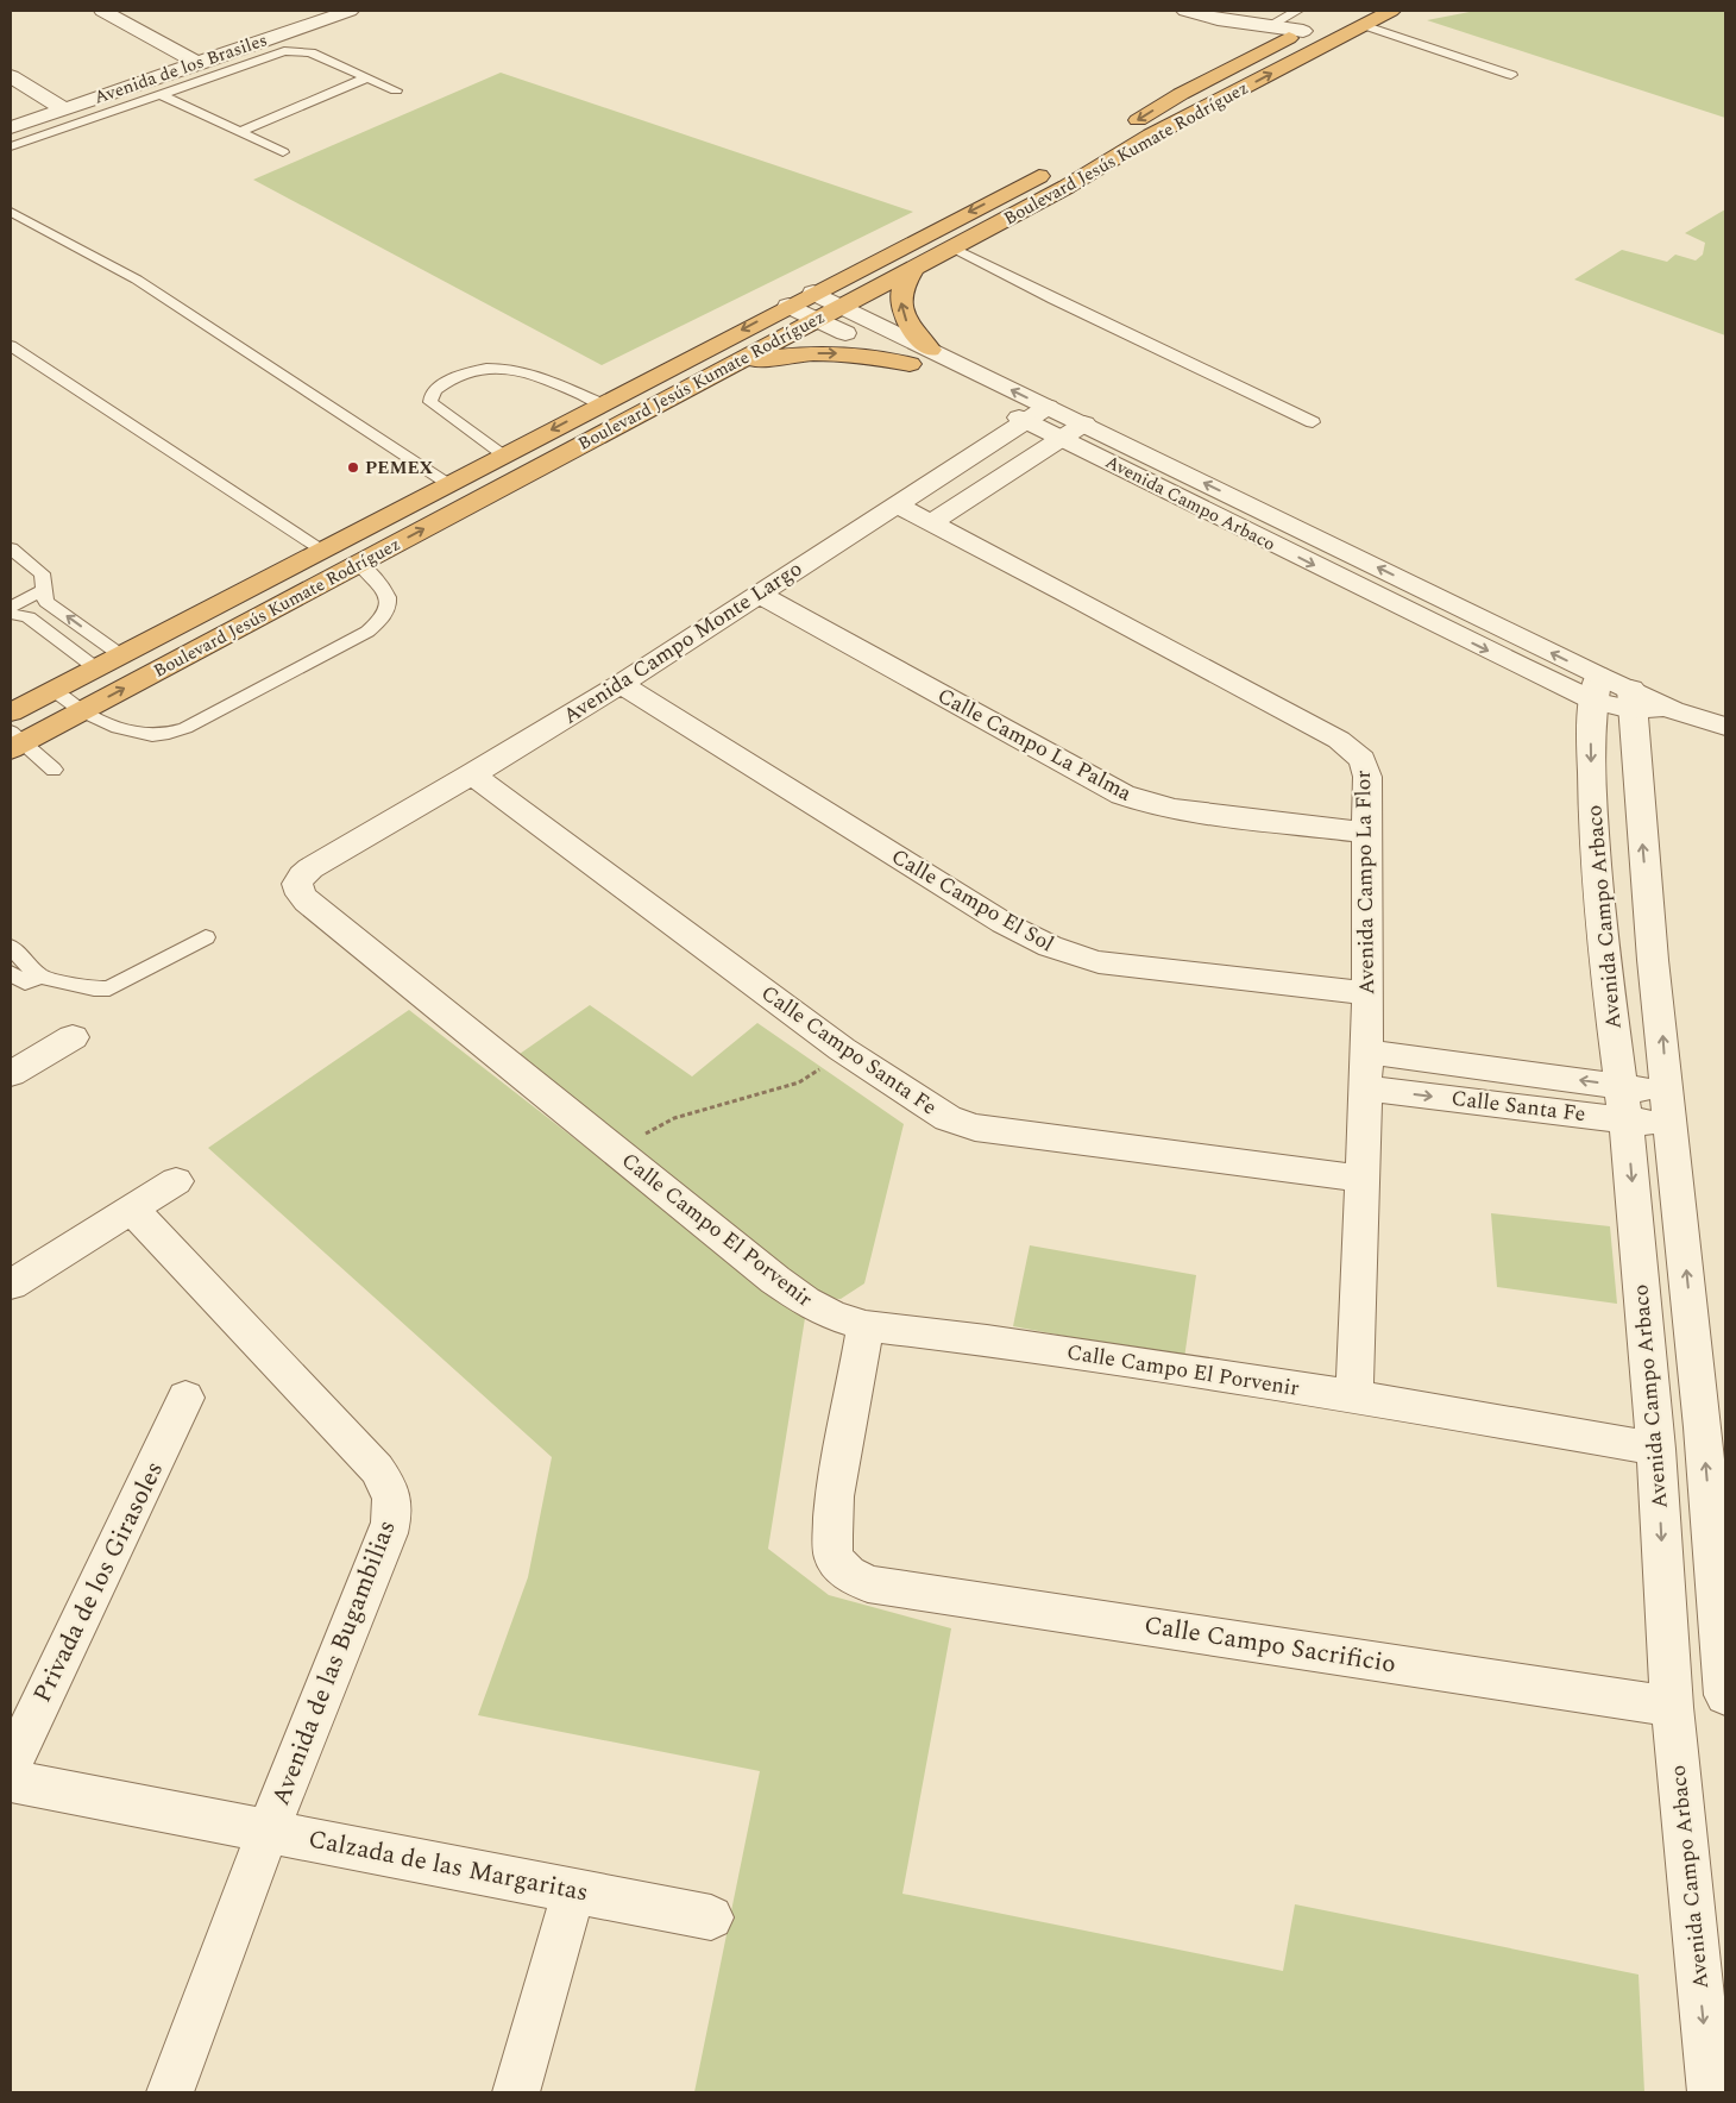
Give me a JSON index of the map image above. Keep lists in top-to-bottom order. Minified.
{"streets":{"highway":["Boulevard Jesús Kumate Rodríguez"],"street":["Avenida de los Brasiles","Avenida Campo Arbaco","Avenida Campo Monte Largo","Calle Campo La Palma","Avenida Campo La Flor","Calle Campo El Sol","Calle Campo Santa Fe","Calle Santa Fe","Calle Campo El Porvenir","Privada de los Girasoles","Calle Campo Sacrificio","Avenida de las Bugambilias","Calzada de las Margaritas"]},"crossings":[["Boulevard Jesús Kumate Rodríguez","Avenida Campo Arbaco"],["Avenida Campo Arbaco","Avenida Campo Monte Largo"],["Avenida Campo Arbaco","Calle Santa Fe"],["Avenida Campo Arbaco","Calle Campo El Porvenir"],["Avenida Campo Arbaco","Calle Campo Sacrificio"],["Avenida Campo Monte Largo","Calle Campo La Palma"],["Avenida Campo Monte Largo","Avenida Campo La Flor"],["Avenida Campo Monte Largo","Calle Campo El Sol"],["Avenida Campo Monte Largo","Calle Campo Santa Fe"],["Avenida Campo Monte Largo","Calle Campo El Porvenir"],["Calle Campo La Palma","Avenida Campo La Flor"],["Avenida Campo La Flor","Calle Campo El Sol"],["Avenida Campo La Flor","Calle Campo Santa Fe"],["Avenida Campo La Flor","Calle Santa Fe"],["Avenida Campo La Flor","Calle Campo El Porvenir"],["Calle Campo El Porvenir","Calle Campo Sacrificio"],["Avenida de las Bugambilias","Calzada de las Margaritas"]],"places":["PEMEX"]}
